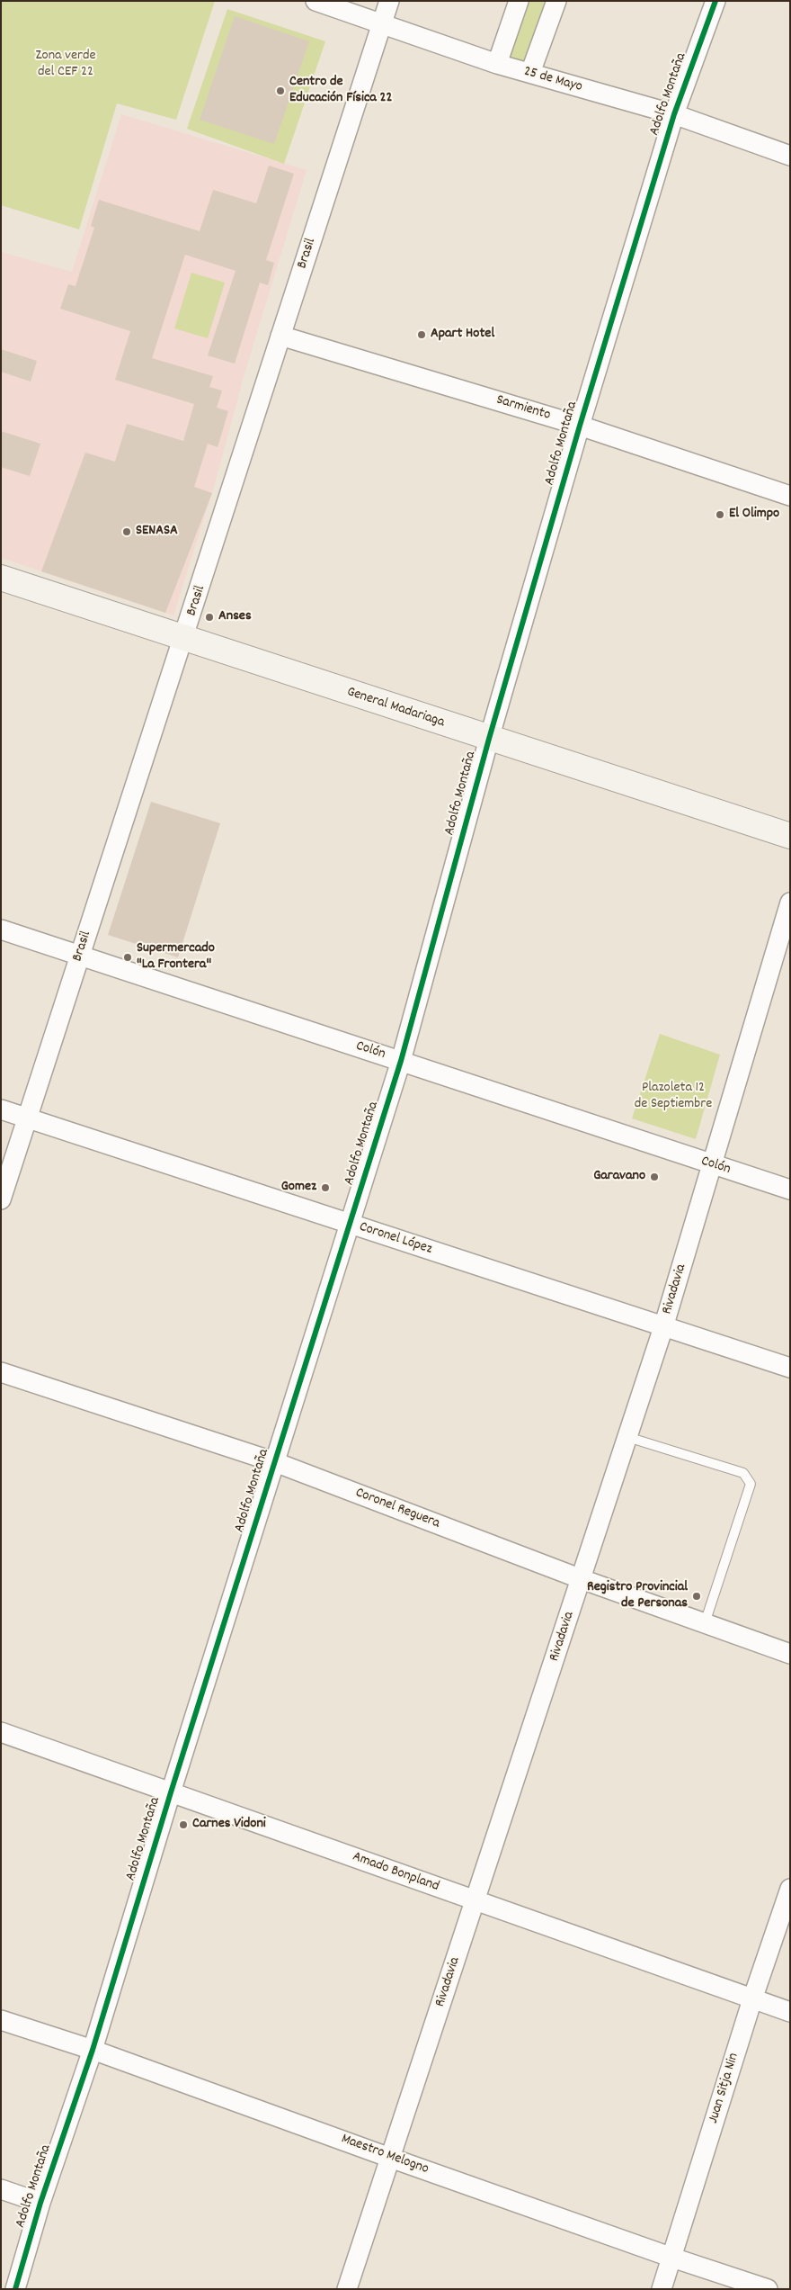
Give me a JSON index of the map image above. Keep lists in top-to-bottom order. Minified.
{"streets":{"street":["25 de Mayo","Adolfo Montaña","Brasil","Sarmiento","General Madariaga","Colón","Coronel López","Rivadavia","Coronel Reguera","Amado Bonpland","Juan Sitja Nin","Maestro Melogno"]},"crossings":[["25 de Mayo","Adolfo Montaña"],["25 de Mayo","Brasil"],["Adolfo Montaña","Sarmiento"],["Adolfo Montaña","General Madariaga"],["Adolfo Montaña","Colón"],["Adolfo Montaña","Coronel López"],["Adolfo Montaña","Coronel Reguera"],["Adolfo Montaña","Amado Bonpland"],["Adolfo Montaña","Maestro Melogno"],["Brasil","Sarmiento"],["Brasil","General Madariaga"],["Brasil","Colón"],["Brasil","Coronel López"],["Colón","Rivadavia"],["Coronel López","Rivadavia"],["Rivadavia","Coronel Reguera"],["Rivadavia","Amado Bonpland"],["Rivadavia","Maestro Melogno"],["Amado Bonpland","Juan Sitja Nin"],["Juan Sitja Nin","Maestro Melogno"]],"parks":["Zona verde del CEF 22","Plazoleta 12 de Septiembre"],"places":["Centro de Educación Física 22","Apart Hotel","El Olimpo","SENASA","Anses","Supermercado \"La Frontera\"","Garavano","Gomez","Registro Provincial de Personas","Carnes Vidoni"]}
